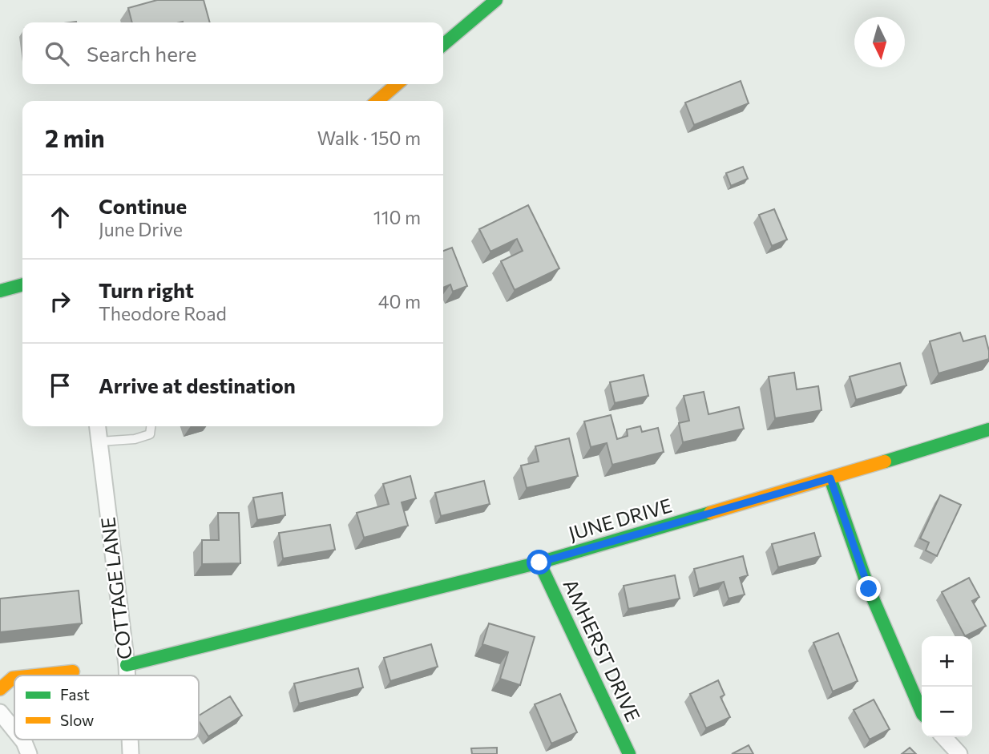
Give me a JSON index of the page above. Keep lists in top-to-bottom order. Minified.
{"streets":{"street":["JUNE DRIVE","COTTAGE LANE","AMHERST DRIVE"]},"crossings":[["JUNE DRIVE","COTTAGE LANE"],["JUNE DRIVE","AMHERST DRIVE"]],"legend":["Fast","Slow"],"north":"bottom","page":{"search":"Search here","heading":["2 min","Walk · 150 m"],"list":[["Continue","June Drive","110 m"],["Turn right","Theodore Road","40 m"],"Arrive at destination"],"map_buttons":["+","−"]}}
